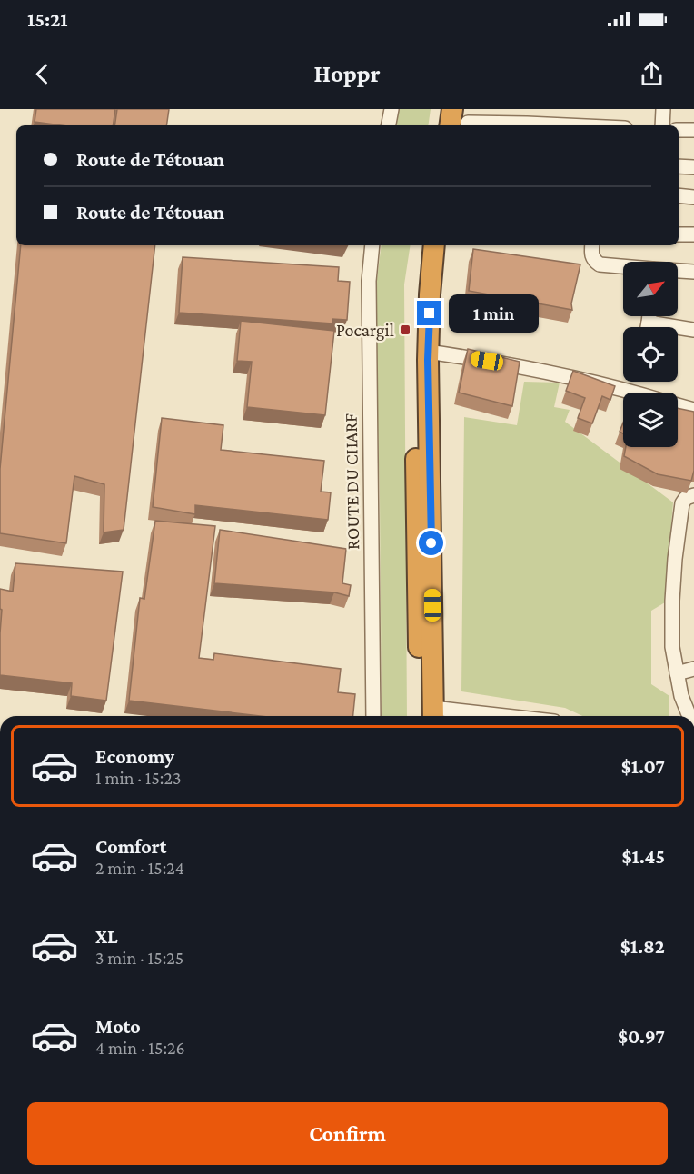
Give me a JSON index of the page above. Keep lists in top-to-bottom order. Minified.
{"streets":{"street":["ROUTE DU CHARF"]},"places":{"transit":["Pocargil"]},"north":"top right","page":{"status":"15:21","header":"Hoppr","banner":["Route de Tétouan","Route de Tétouan"],"bubble":"1 min","list":[{"name":"Economy","note":"1 min · 15:23","value":"$1.07"},{"name":"Comfort","note":"2 min · 15:24","value":"$1.45"},{"name":"XL","note":"3 min · 15:25","value":"$1.82"},{"name":"Moto","note":"4 min · 15:26","value":"$0.97"}],"buttons":"Confirm"}}
